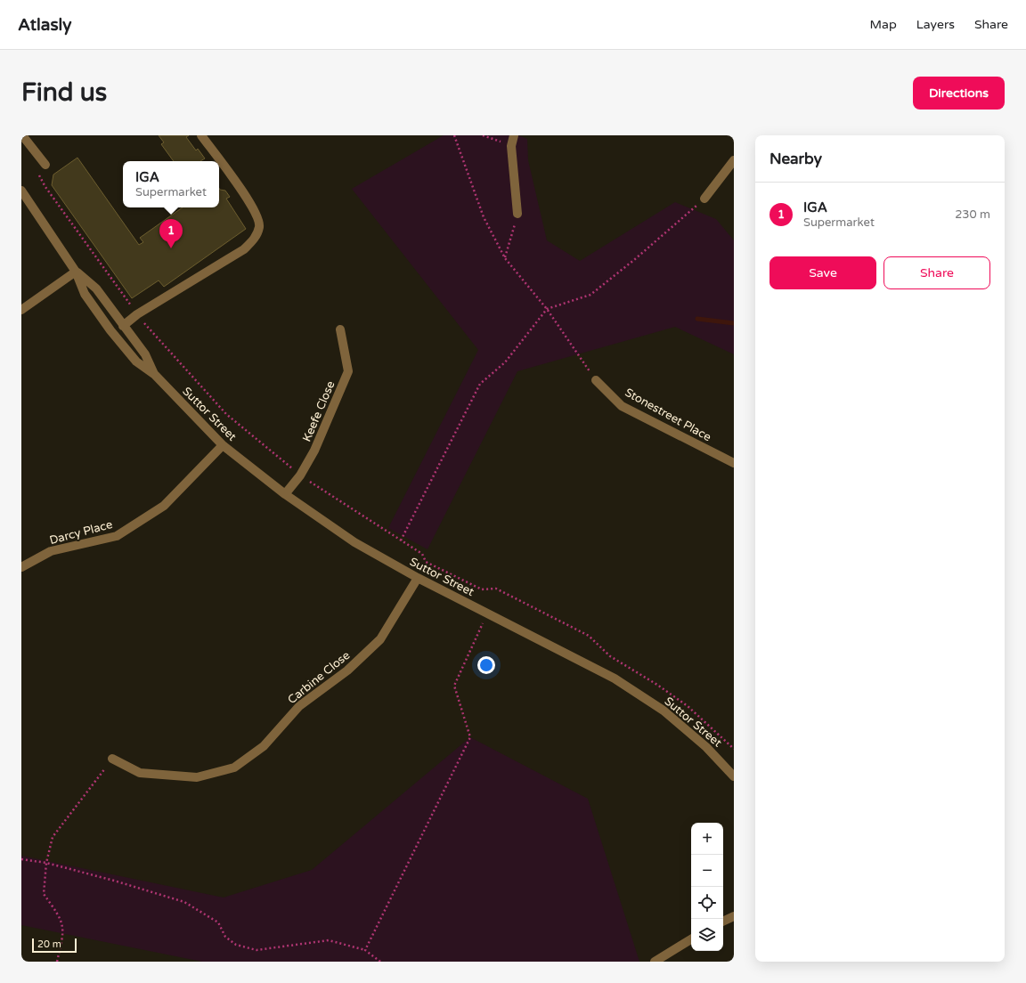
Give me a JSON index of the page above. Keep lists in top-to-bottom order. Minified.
{"streets":{"street":["Keefe Close","Suttor Street","Stonestreet Place","Darcy Place","Carbine Close"]},"crossings":[["Keefe Close","Suttor Street"],["Suttor Street","Darcy Place"],["Suttor Street","Carbine Close"]],"scale_bar":"20 m","page":{"header":"Atlasly","nav":["Map","Layers","Share"],"buttons":["Directions",["Save","Share"]],"title":"Find us","heading":"Nearby","popup":["IGA","Supermarket"],"list":[{"mark":"1","name":"IGA","note":"Supermarket","value":"230 m"}],"pins":"1","map_buttons":["+","−"],"scale":"20 m"}}
